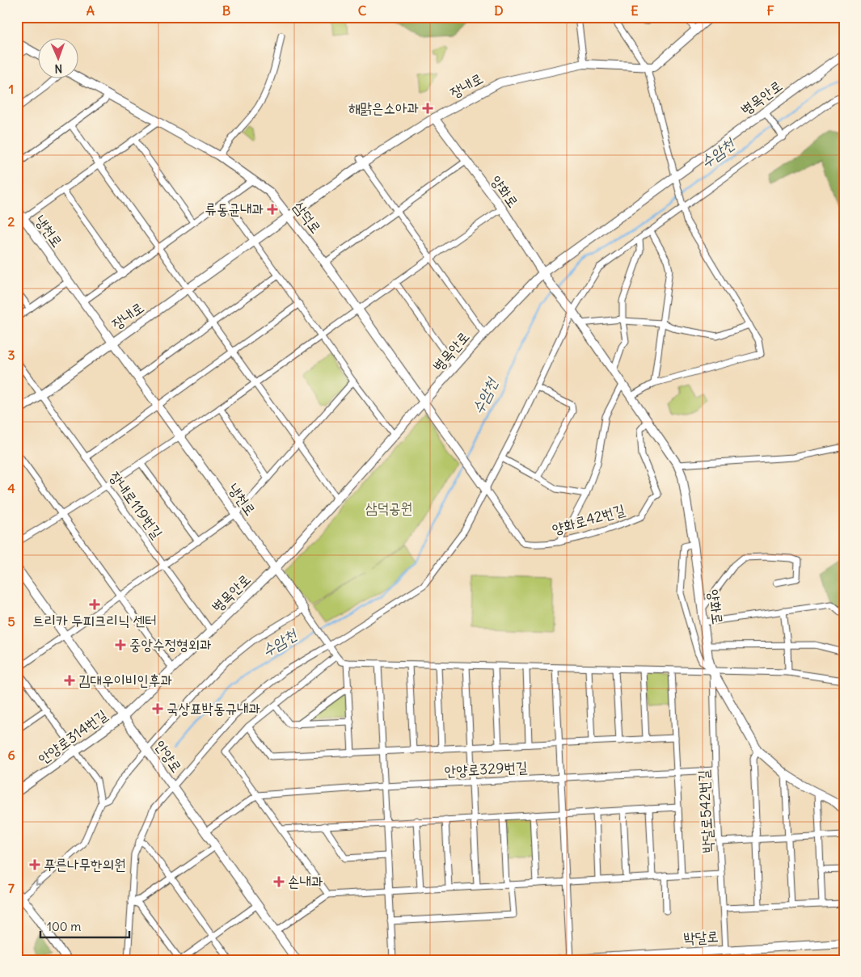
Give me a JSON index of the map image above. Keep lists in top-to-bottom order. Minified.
{"streets":{"street":["장내로","병목안로","양화로","삼덕로","냉천로","장내로119번길","양화로42번길","안양로314번길","안양로","안양로329번길","박달로542번길","박달로"]},"crossings":[["장내로","양화로"],["장내로","삼덕로"],["장내로","냉천로"],["장내로","장내로119번길"],["병목안로","양화로"],["병목안로","삼덕로"],["병목안로","냉천로"],["병목안로","장내로119번길"],["병목안로","안양로314번길"],["병목안로","안양로"],["양화로","양화로42번길"],["양화로","박달로542번길"],["삼덕로","양화로42번길"],["안양로314번길","안양로"],["안양로329번길","박달로542번길"],["박달로542번길","박달로"]],"water":["수암천"],"parks":["삼덕공원"],"places":{"health":["해맑은소아과","류동균내과","트리카 두피크리닉 센터","중앙수정형외과","김대우이비인후과","국상표박동규내과","푸른나무한의원","손내과"]},"scale_bar":"100 m","north":"bottom","grid":{"columns":["A","B","C","D","E","F"],"rows":["1","2","3","4","5","6","7"]}}
